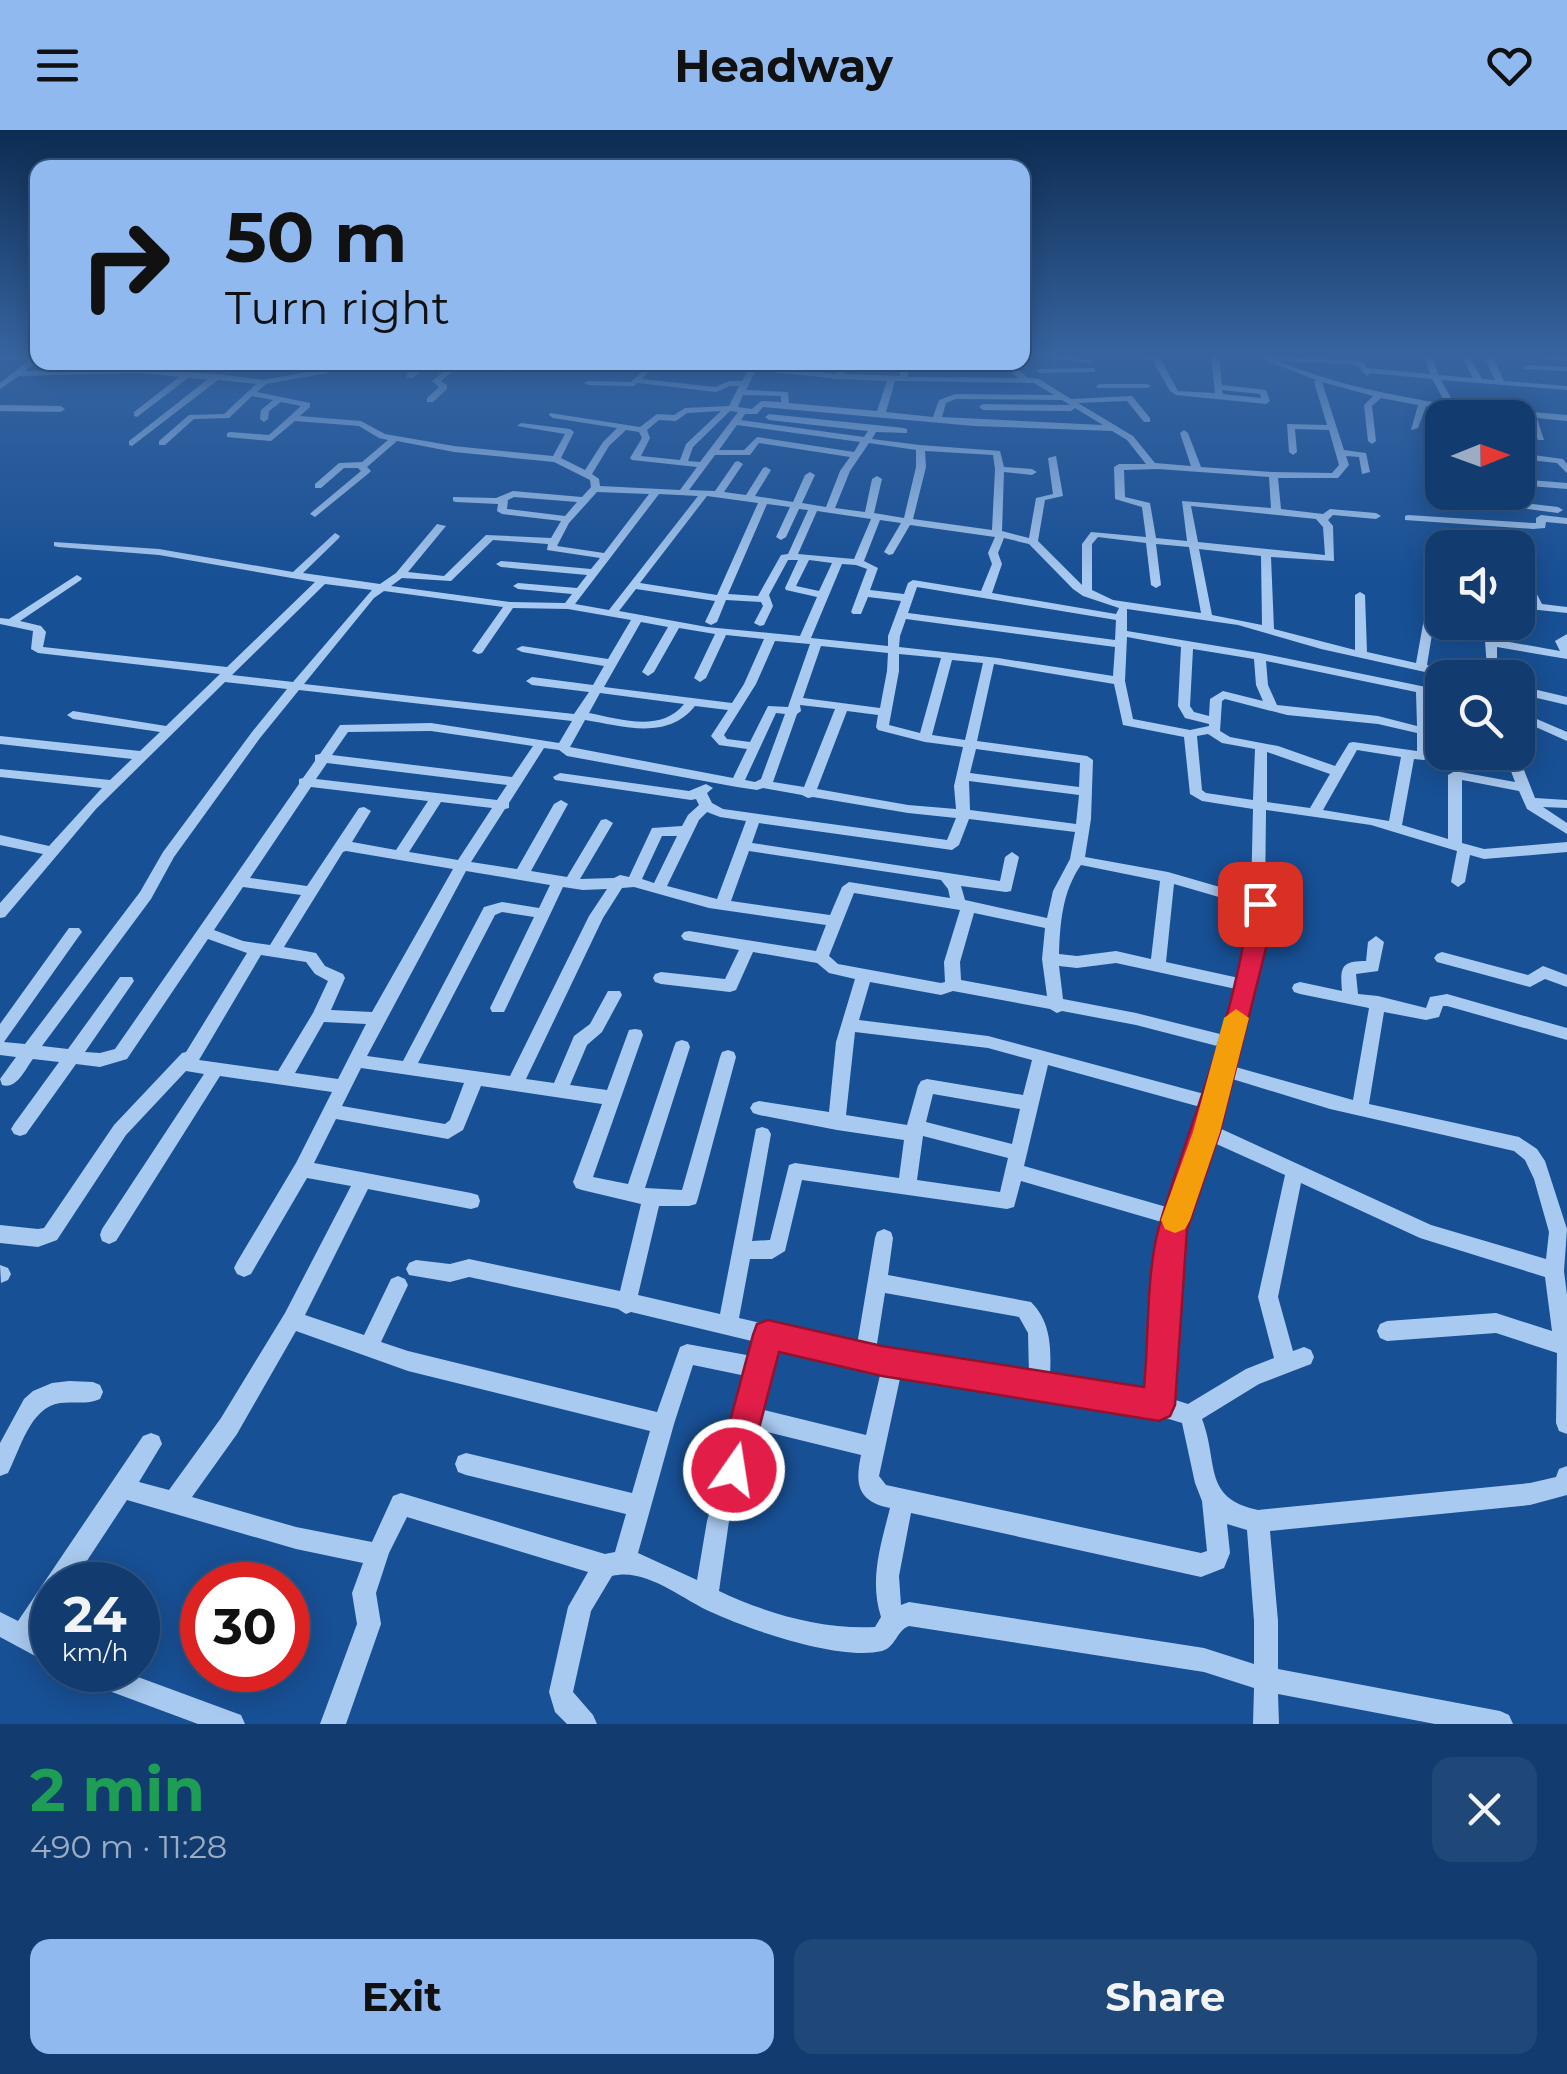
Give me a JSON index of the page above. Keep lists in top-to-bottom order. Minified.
{"north":"right","page":{"header":"Headway","turn":["50 m","Turn right"],"speed":"24 km/h","limit":"30","heading":["2 min","490 m · 11:28"],"buttons":["Exit","Share"]}}
